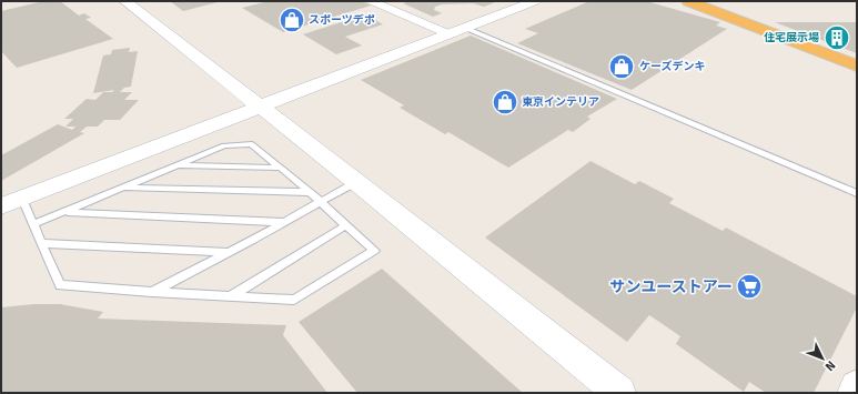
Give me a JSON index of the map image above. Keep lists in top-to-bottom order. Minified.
{"places":{"shop":["スポーツデポ","ケーズデンキ","東京インテリア"],"building":["住宅展示場"],"supermarket":["サンユーストアー"]},"north":"bottom right"}
